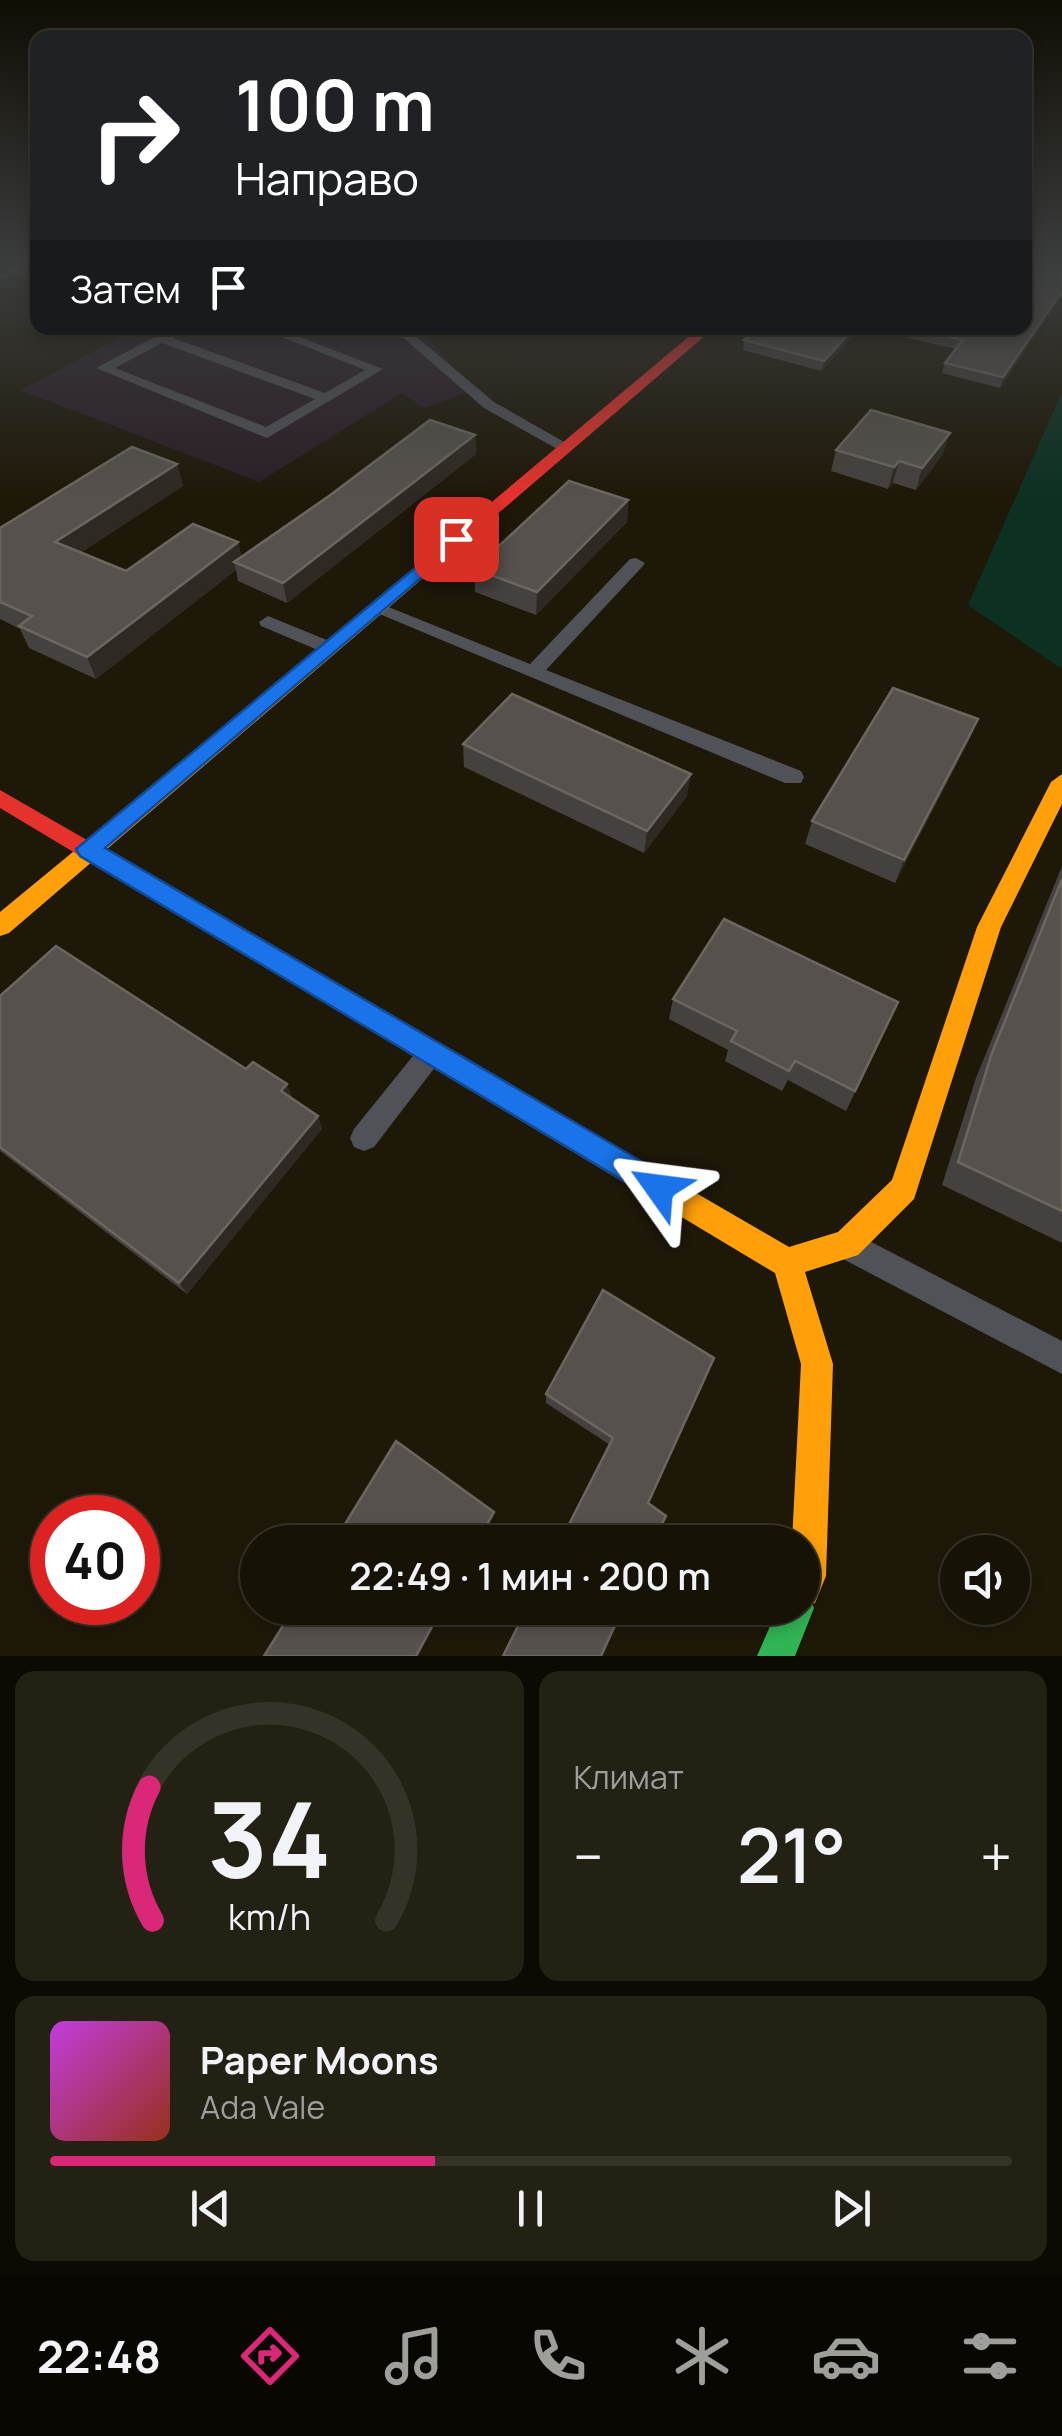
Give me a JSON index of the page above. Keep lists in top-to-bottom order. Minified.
{"page":{"turn":["100 m","Направо"],"then":"Затем","limit":"40","trip":"22:49 · 1 мин · 200 m","tile":"Климат","heat":["−","21°","+"],"song":["Paper Moons","Ada Vale"],"tabs":"22:48","gauge":["34","km/h"]}}
